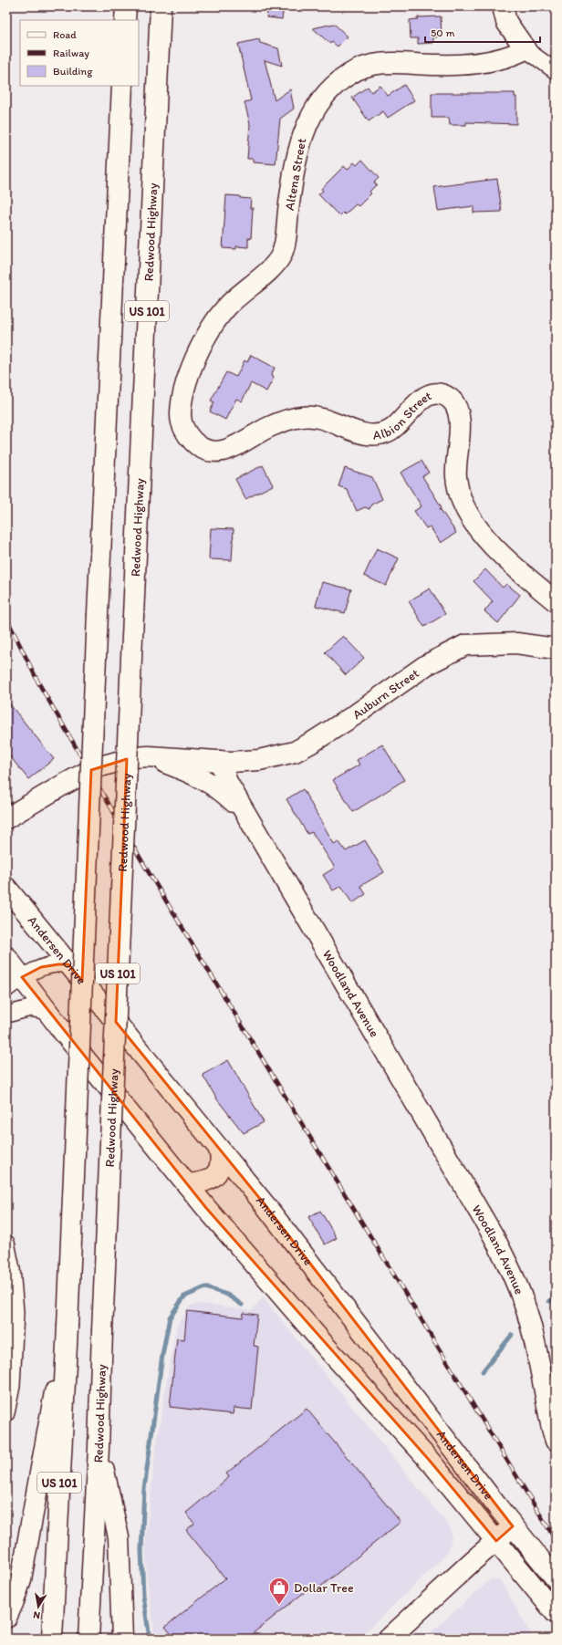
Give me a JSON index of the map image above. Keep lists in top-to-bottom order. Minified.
{"streets":{"main road":["Altena Street","Redwood Highway","US 101","Albion Street","Auburn Street","Andersen Drive","Woodland Avenue"]},"crossings":[["Altena Street","Albion Street"],["Auburn Street","Woodland Avenue"]],"places":{"shop":["Dollar Tree"]},"legend":["Road","Railway","Building"],"scale_bar":"50 m","north":"bottom"}
